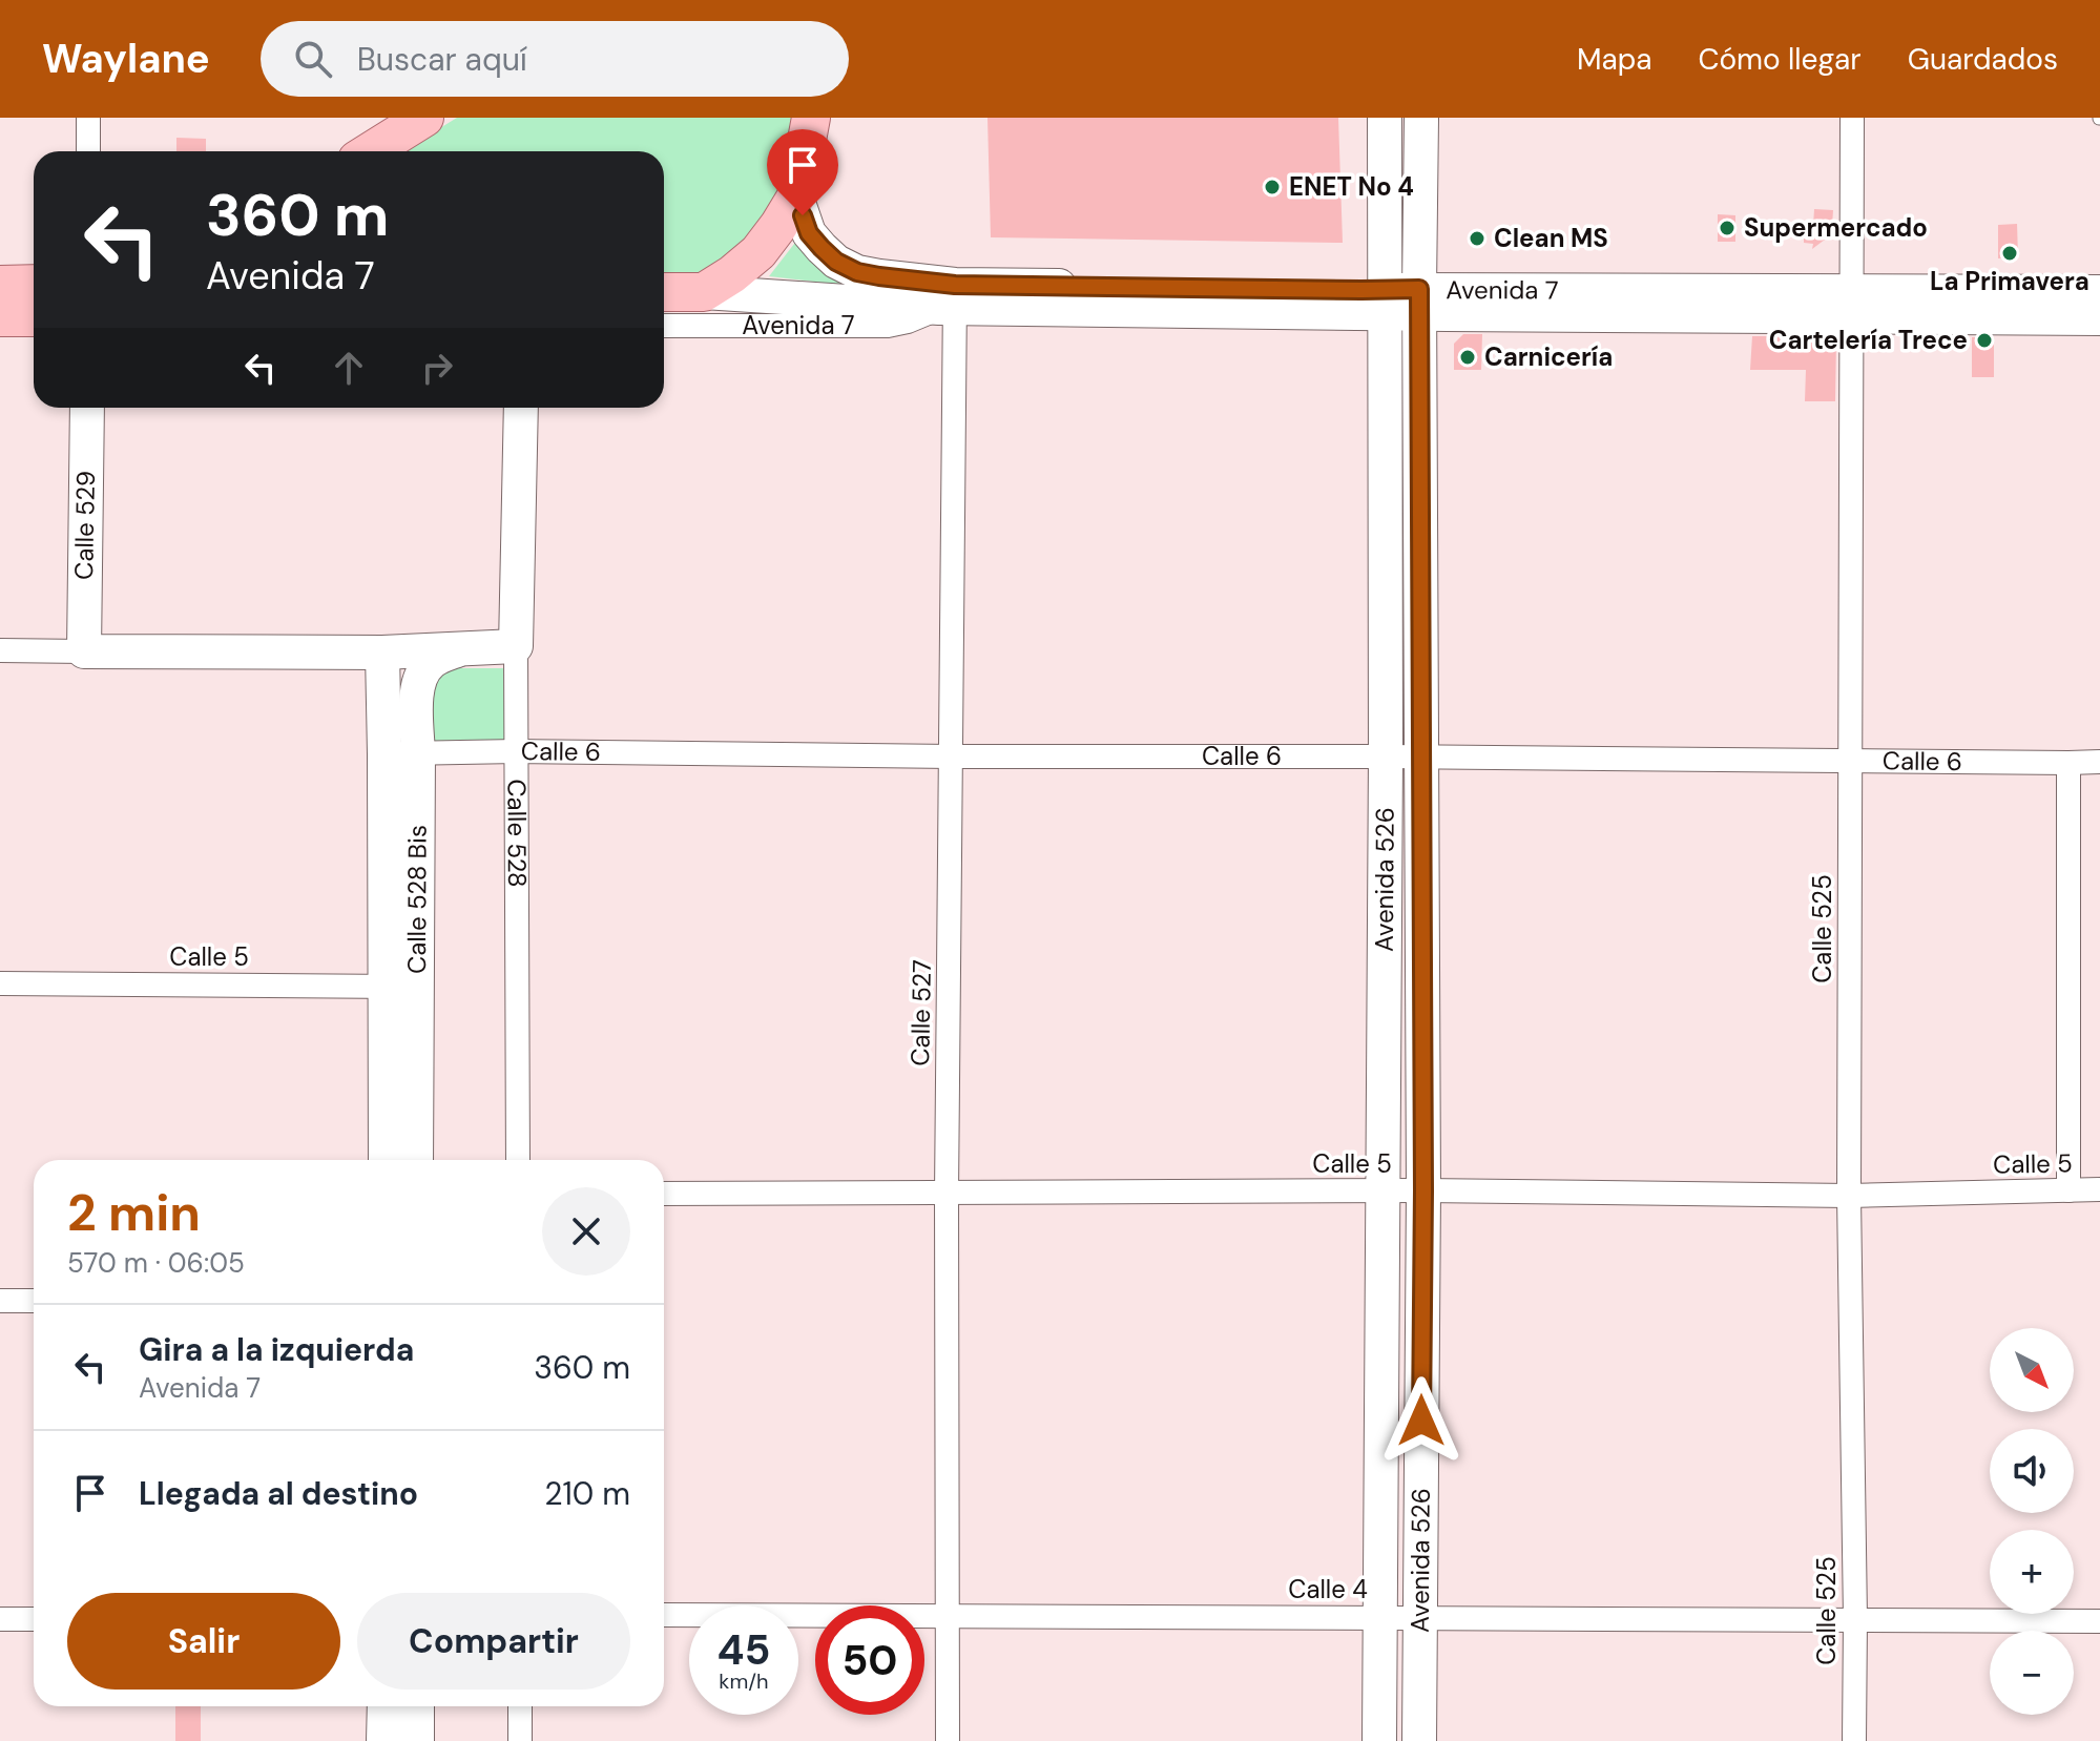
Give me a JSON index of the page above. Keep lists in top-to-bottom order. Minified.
{"streets":{"main road":["Avenida 7","Calle 529","Calle 528","Avenida 526","Calle 528 Bis"],"street":["Calle 6","Calle 525","Calle 5","Calle 527","Calle 4"]},"crossings":[["Avenida 7","Avenida 526"],["Avenida 7","Calle 525"],["Avenida 7","Calle 527"],["Calle 6","Calle 528"],["Calle 6","Avenida 526"],["Calle 6","Calle 528 Bis"],["Calle 6","Calle 525"],["Calle 6","Calle 527"],["Avenida 526","Calle 5"],["Avenida 526","Calle 4"],["Calle 528 Bis","Calle 5"],["Calle 525","Calle 5"],["Calle 525","Calle 4"],["Calle 5","Calle 527"],["Calle 527","Calle 4"]],"places":["ENET No 4","Supermercado","Clean MS","La Primavera","Cartelería Trece","Carnicería"],"north":"bottom right","page":{"header":"Waylane","search":"Buscar aquí","nav":["Mapa","Cómo llegar","Guardados"],"turn":["360 m","Avenida 7"],"heading":["2 min","570 m · 06:05"],"list":[{"name":"Gira a la izquierda","note":"Avenida 7","value":"360 m"},{"name":"Llegada al destino","value":"210 m"}],"map_buttons":["+","−"],"buttons":["Salir","Compartir"],"speed":"45 km/h","limit":"50"}}
